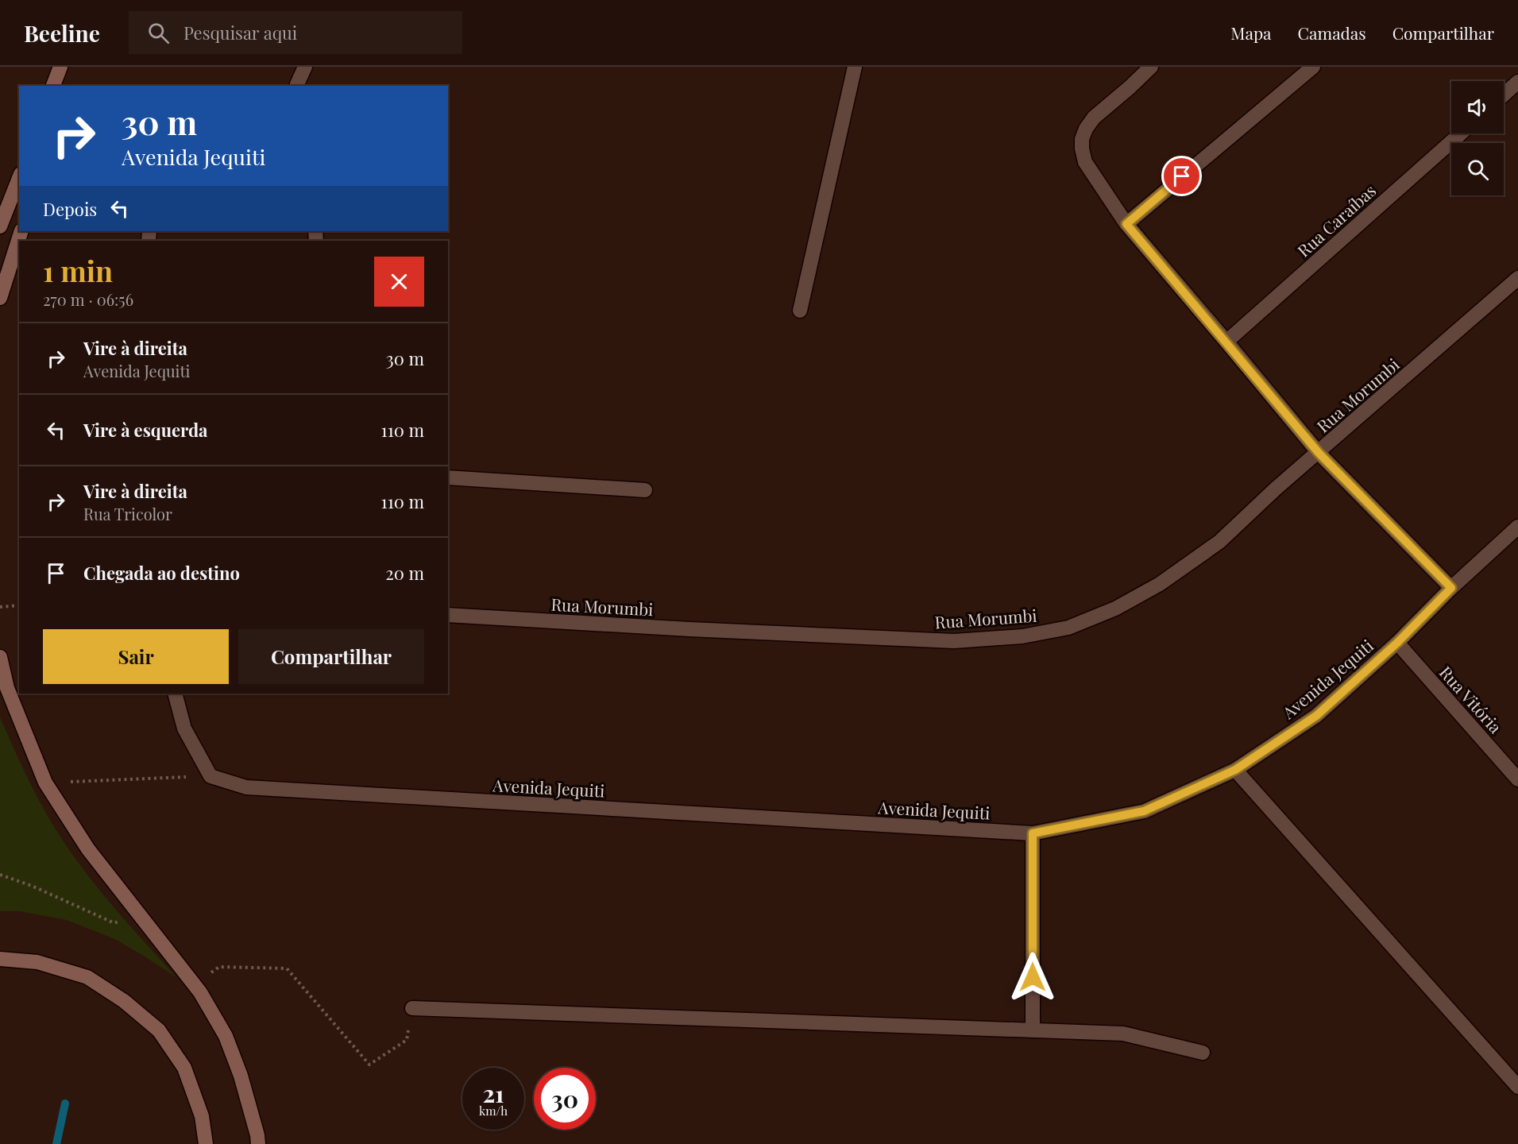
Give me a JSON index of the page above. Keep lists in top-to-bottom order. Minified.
{"streets":{"street":["Rua Caraíbas","Rua Morumbi","Avenida Jequiti","Rua Vitória"]},"crossings":[["Avenida Jequiti","Rua Vitória"]],"page":{"header":"Beeline","search":"Pesquisar aqui","nav":["Mapa","Camadas","Compartilhar"],"turn":["30 m","Avenida Jequiti"],"then":"Depois","heading":["1 min","270 m · 06:56"],"list":[{"name":"Vire à direita","note":"Avenida Jequiti","value":"30 m"},{"name":"Vire à esquerda","value":"110 m"},{"name":"Vire à direita","note":"Rua Tricolor","value":"110 m"},{"name":"Chegada ao destino","value":"20 m"}],"buttons":["Sair","Compartilhar"],"speed":"21 km/h","limit":"30"}}
